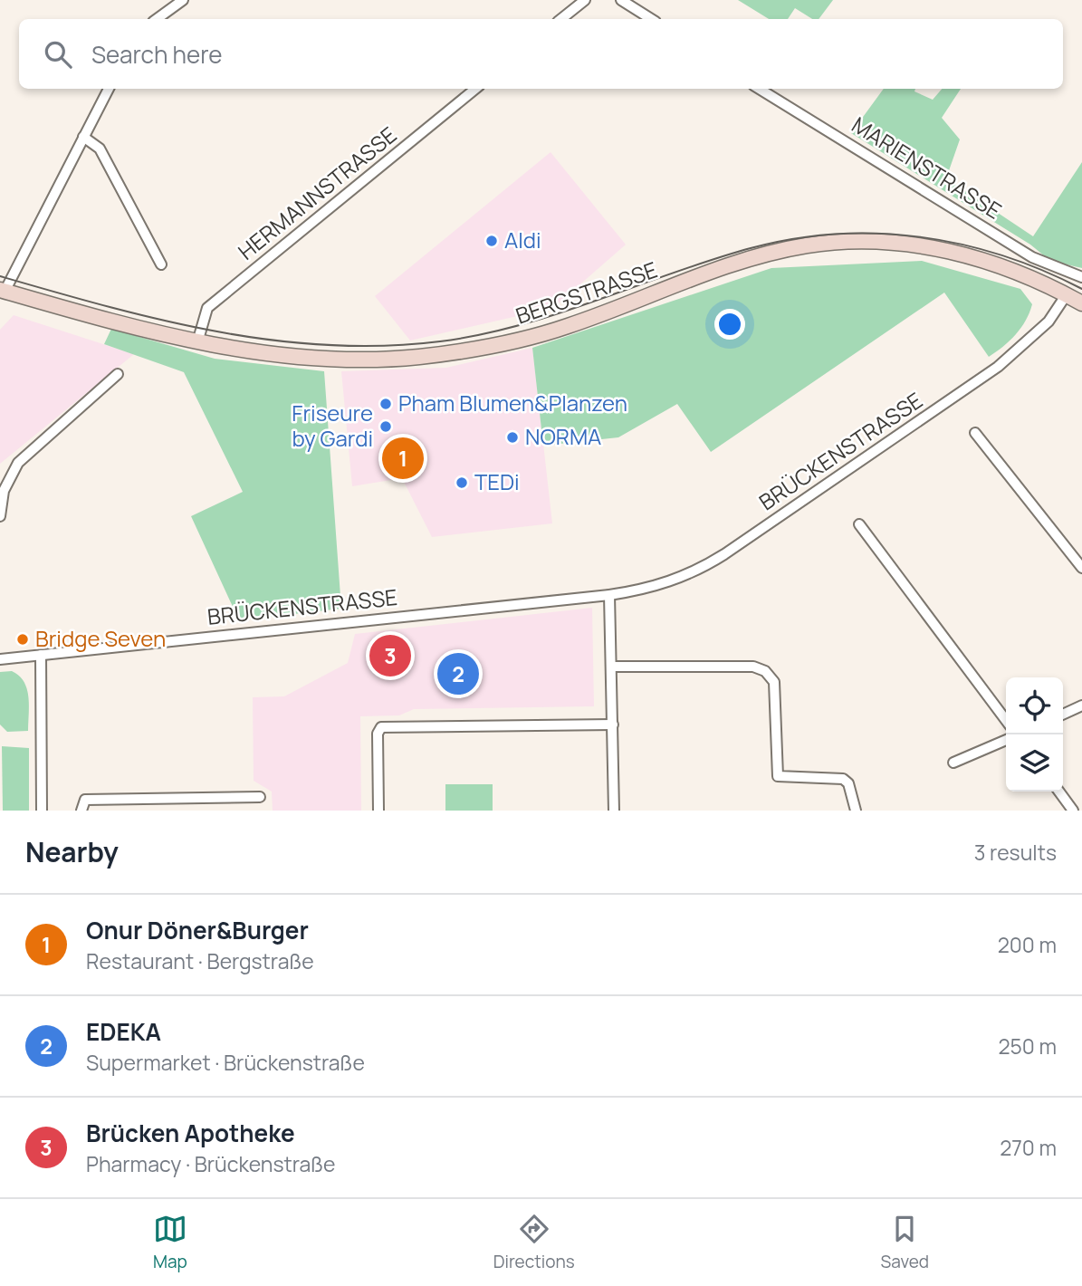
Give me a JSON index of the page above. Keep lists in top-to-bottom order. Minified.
{"streets":{"street":["MARIENSTRASSE","HERMANNSTRASSE","BERGSTRASSE","BRÜCKENSTRASSE"]},"crossings":[["HERMANNSTRASSE","BERGSTRASSE"],["BERGSTRASSE","BRÜCKENSTRASSE"]],"places":["Aldi","Pham Blumen&Planzen","Friseure by Gardi","NORMA","TEDi","Bridge Seven"],"page":{"search":"Search here","pins":["1","3","2"],"heading":["Nearby","3 results"],"list":[{"mark":"1","name":"Onur Döner&Burger","note":"Restaurant · Bergstraße","value":"200 m"},{"mark":"2","name":"EDEKA","note":"Supermarket · Brückenstraße","value":"250 m"},{"mark":"3","name":"Brücken Apotheke","note":"Pharmacy · Brückenstraße","value":"270 m"}],"nav":["Map","Directions","Saved"]}}
